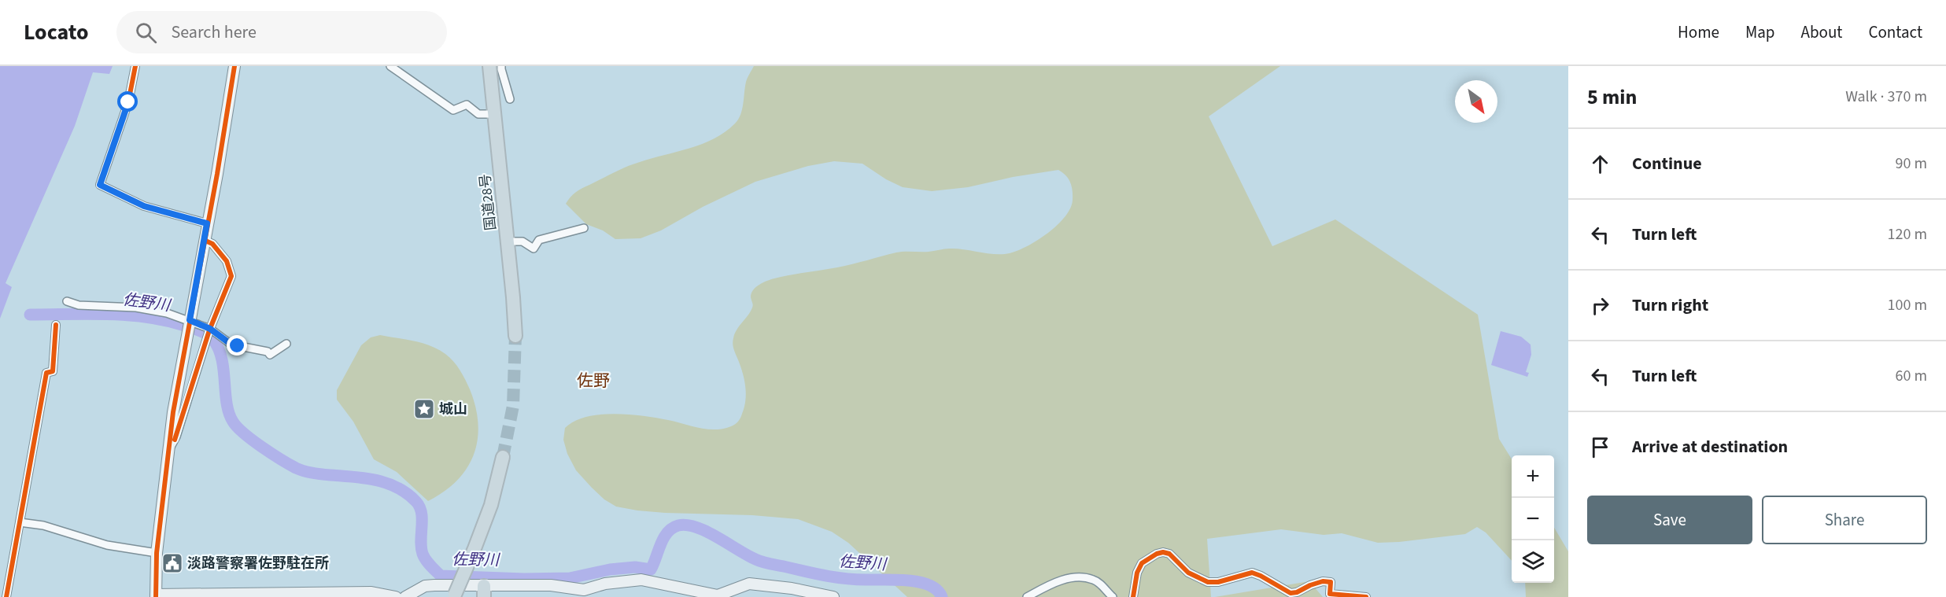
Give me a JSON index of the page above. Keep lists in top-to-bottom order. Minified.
{"streets":{"highway":["国道28号"]},"districts":["佐野"],"water":["佐野川"],"places":{"place":["城山"],"public building":["淡路警察署佐野駐在所"]},"north":"bottom right","page":{"header":"Locato","search":"Search here","nav":["Home","Map","About","Contact"],"heading":["5 min","Walk · 370 m"],"list":[["Continue","90 m"],["Turn left","120 m"],["Turn right","100 m"],["Turn left","60 m"],"Arrive at destination"],"map_buttons":["+","−"],"buttons":["Save","Share"]}}
